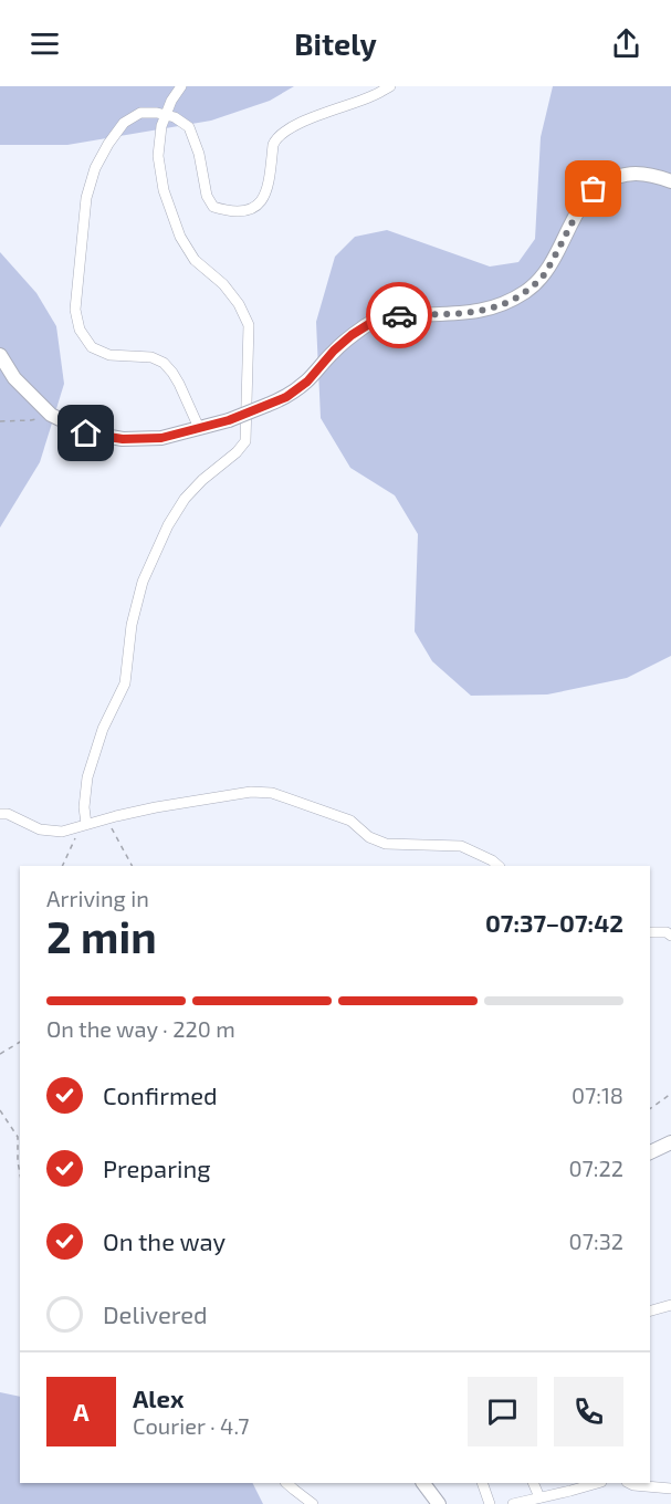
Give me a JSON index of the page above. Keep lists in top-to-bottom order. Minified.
{"page":{"header":"Bitely","heading":["2 min","Arriving in","07:37–07:42"],"panel":["Alex","Courier · 4.7"],"bar":"On the way · 220 m","list":[["Confirmed","07:18"],["Preparing","07:22"],["On the way","07:32"],"Delivered"],"round":"A"}}
